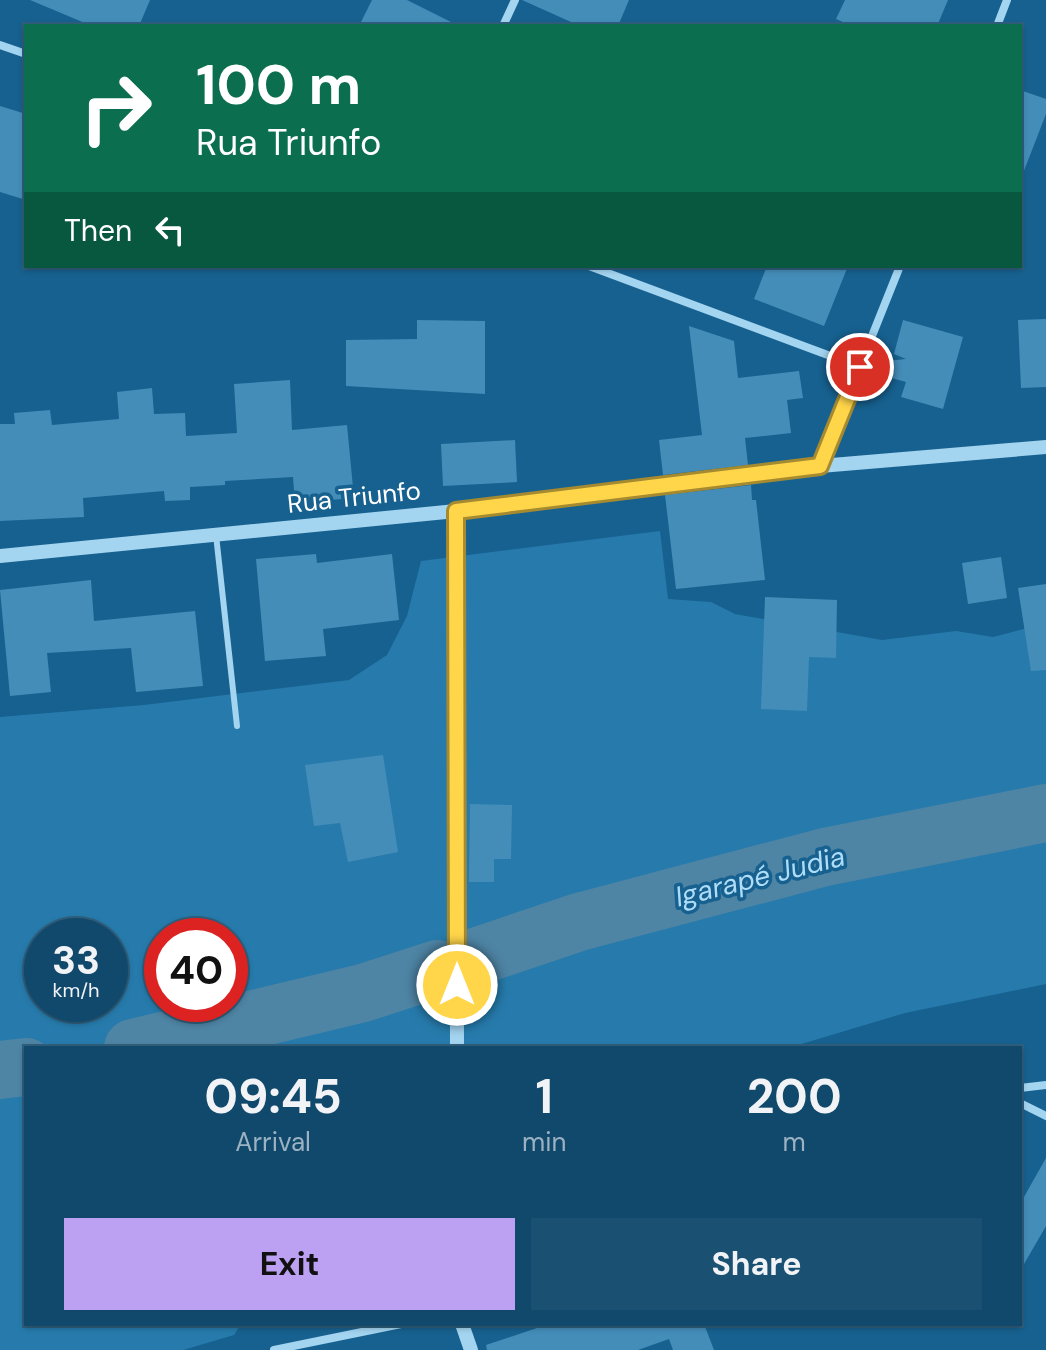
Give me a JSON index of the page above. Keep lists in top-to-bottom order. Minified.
{"streets":{"street":["Rua Triunfo"]},"water":["Igarapé Judia"],"page":{"turn":["100 m","Rua Triunfo"],"then":"Then","speed":"33 km/h","limit":"40","eta":["09:45","Arrival","1","min","200","m"],"buttons":["Exit","Share"]}}
